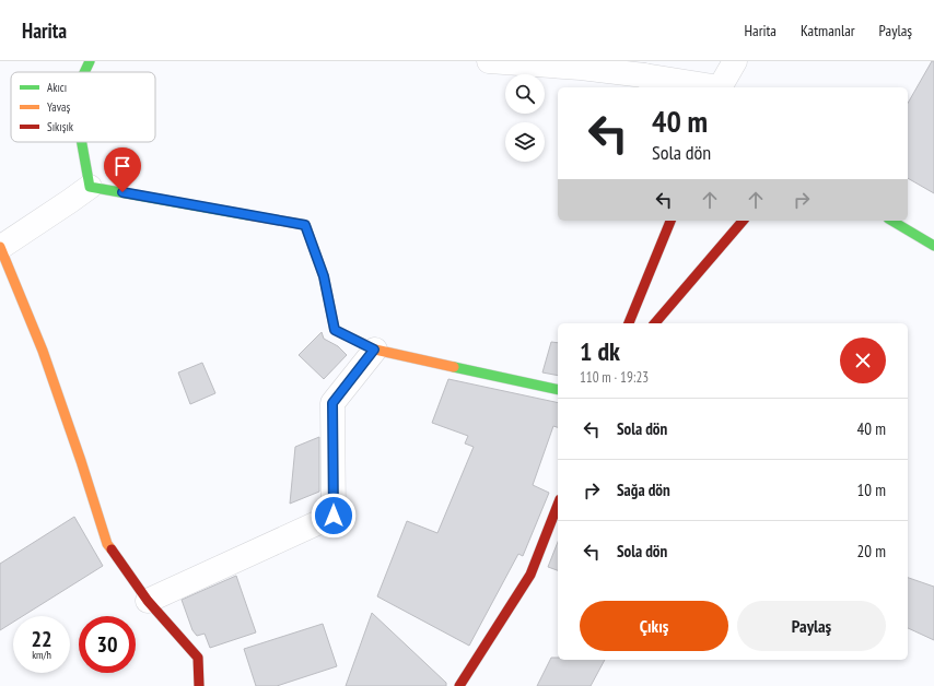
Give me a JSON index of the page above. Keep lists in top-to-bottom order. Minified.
{"legend":["Akıcı","Yavaş","Sıkışık"],"page":{"header":"Harita","nav":["Harita","Katmanlar","Paylaş"],"turn":["40 m","Sola dön"],"heading":["1 dk","110 m · 19:23"],"list":[{"name":"Sola dön","value":"40 m"},{"name":"Sağa dön","value":"10 m"},{"name":"Sola dön","value":"20 m"}],"buttons":["Çıkış","Paylaş"],"speed":"22 km/h","limit":"30"}}
